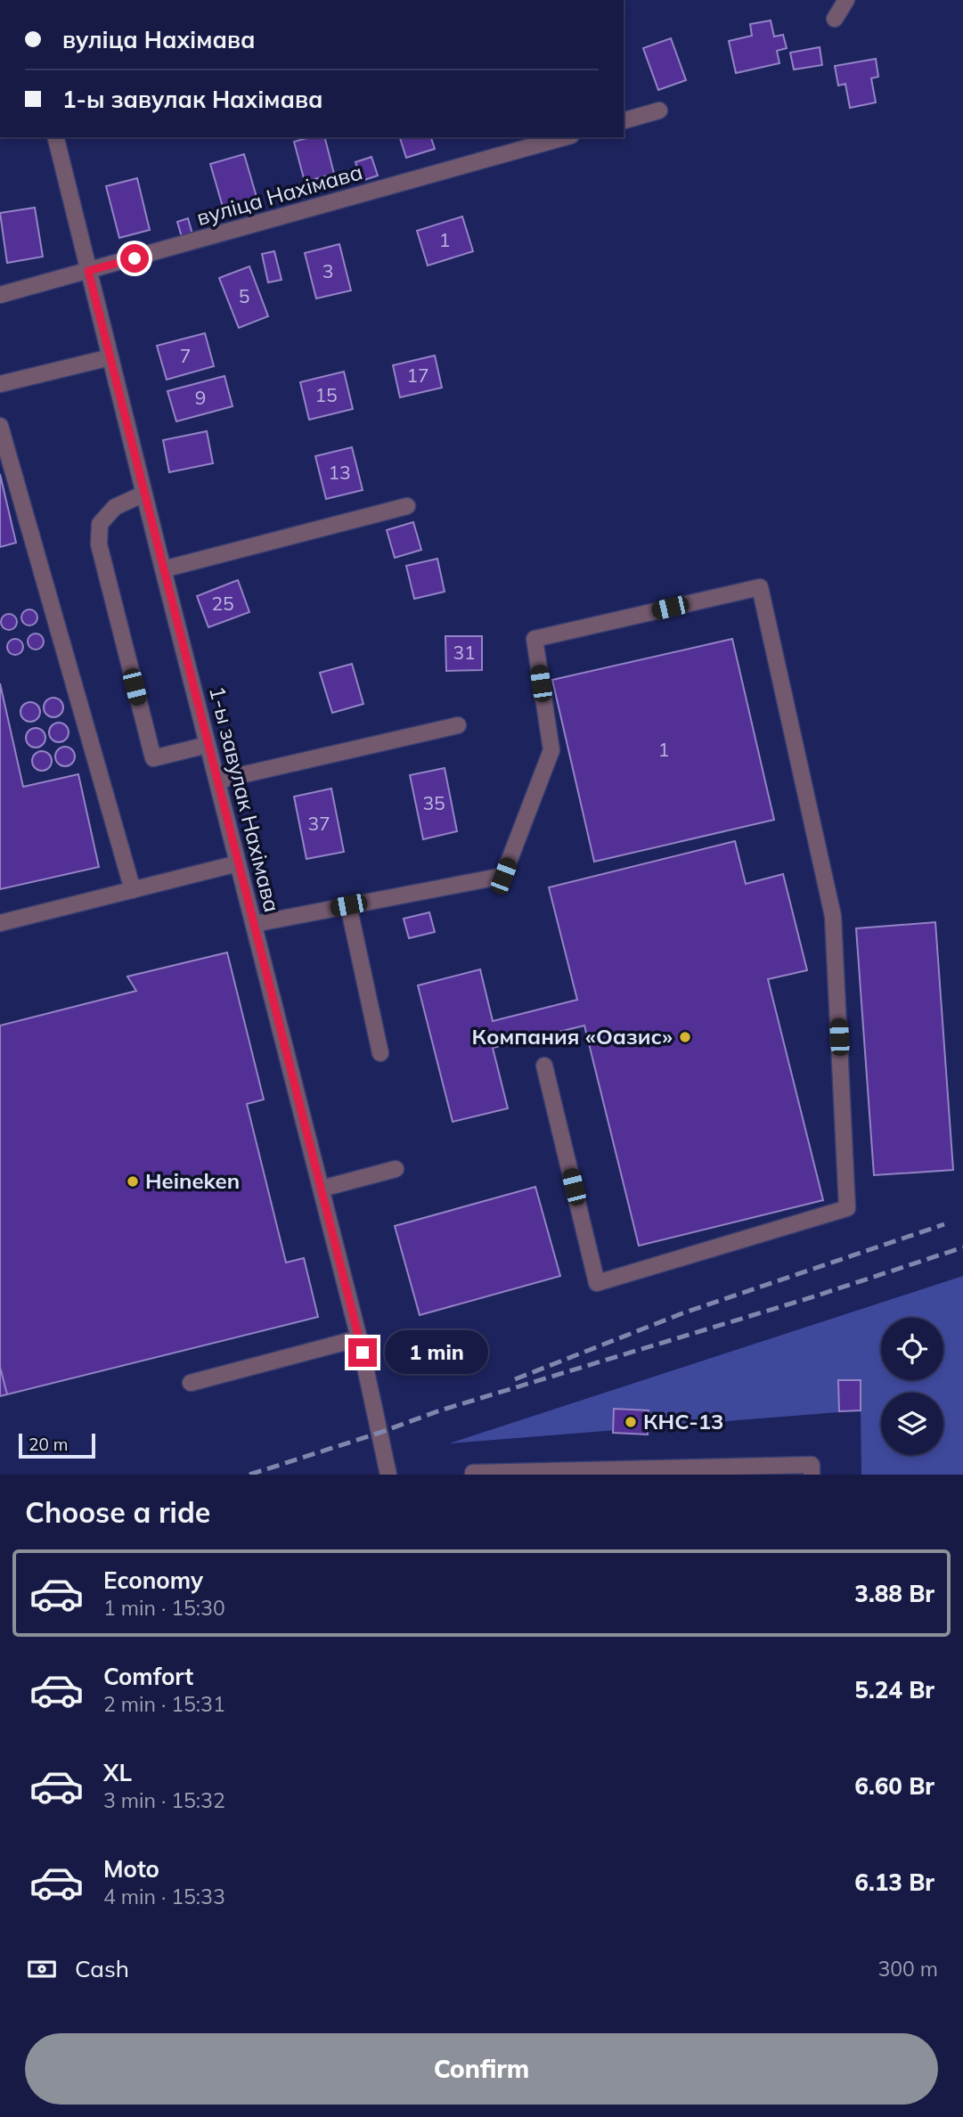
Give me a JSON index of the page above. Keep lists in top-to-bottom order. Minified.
{"streets":{"street":["вуліца Нахімава","1-ы завулак Нахімава"]},"crossings":[["вуліца Нахімава","1-ы завулак Нахімава"]],"places":["Компания «Оазис»","Heineken","КНС-13"],"house_numbers":["1","3","5","7","17","15","9","13","25","31","1","35","37"],"scale_bar":"20 m","page":{"banner":["вуліца Нахімава","1-ы завулак Нахімава"],"bubble":"1 min","scale":"20 m","heading":"Choose a ride","list":[{"name":"Economy","note":"1 min · 15:30","value":"3.88 Br"},{"name":"Comfort","note":"2 min · 15:31","value":"5.24 Br"},{"name":"XL","note":"3 min · 15:32","value":"6.60 Br"},{"name":"Moto","note":"4 min · 15:33","value":"6.13 Br"}],"pay":["Cash","300 m"],"buttons":"Confirm"}}
